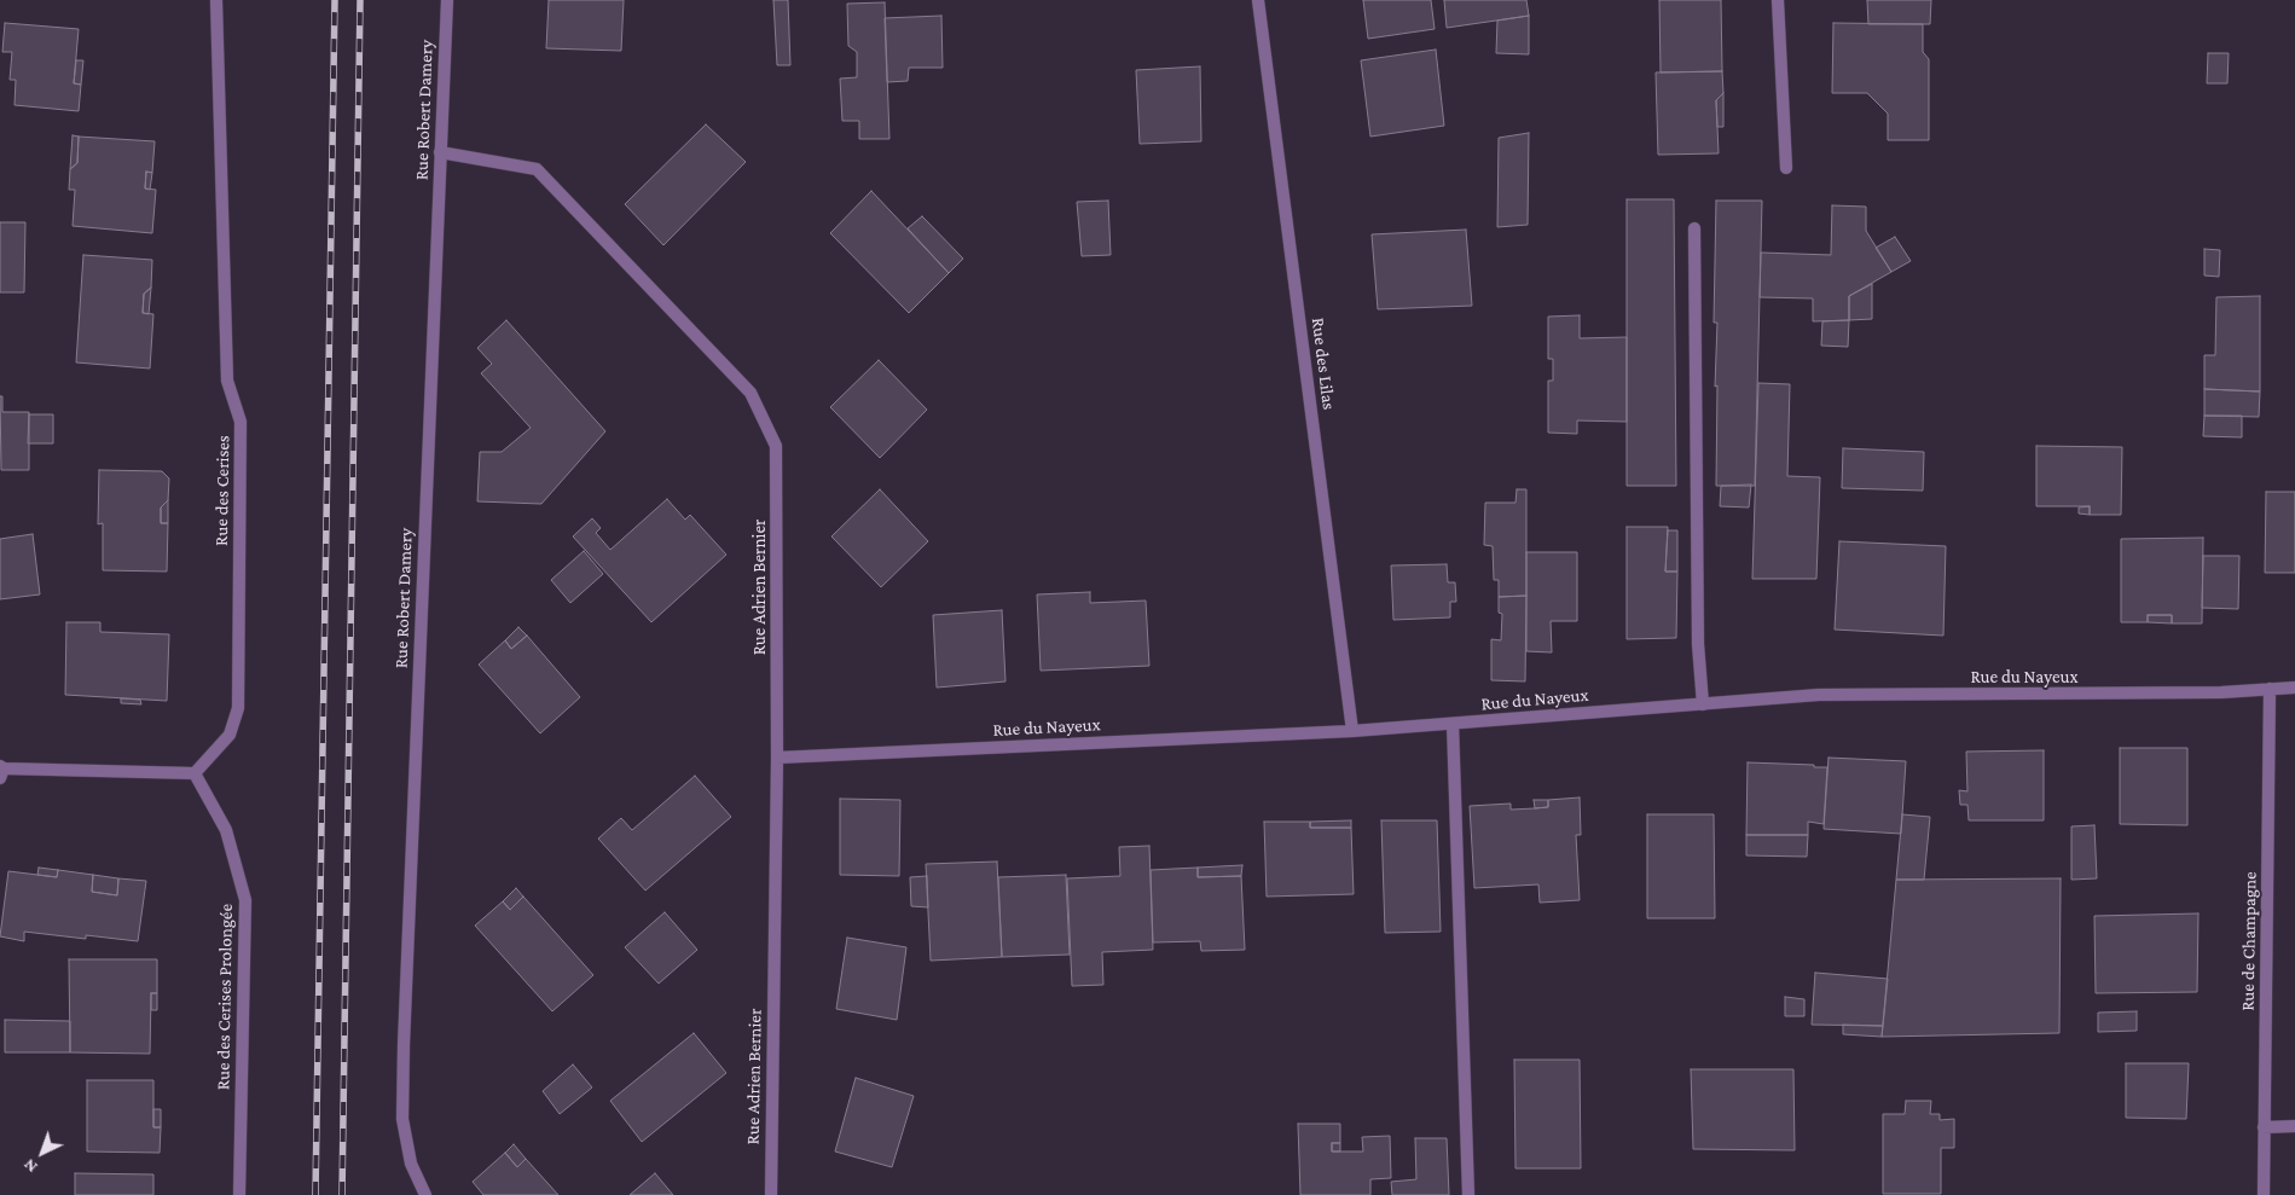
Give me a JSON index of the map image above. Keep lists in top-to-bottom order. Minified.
{"streets":{"street":["Rue Robert Damery","Rue des Lilas","Rue des Cerises","Rue Adrien Bernier","Rue du Nayeux","Rue de Champagne","Rue des Cerises Prolongée"]},"crossings":[["Rue Robert Damery","Rue Adrien Bernier"],["Rue des Lilas","Rue du Nayeux"],["Rue des Cerises","Rue des Cerises Prolongée"],["Rue Adrien Bernier","Rue du Nayeux"],["Rue du Nayeux","Rue de Champagne"]],"north":"bottom left"}
